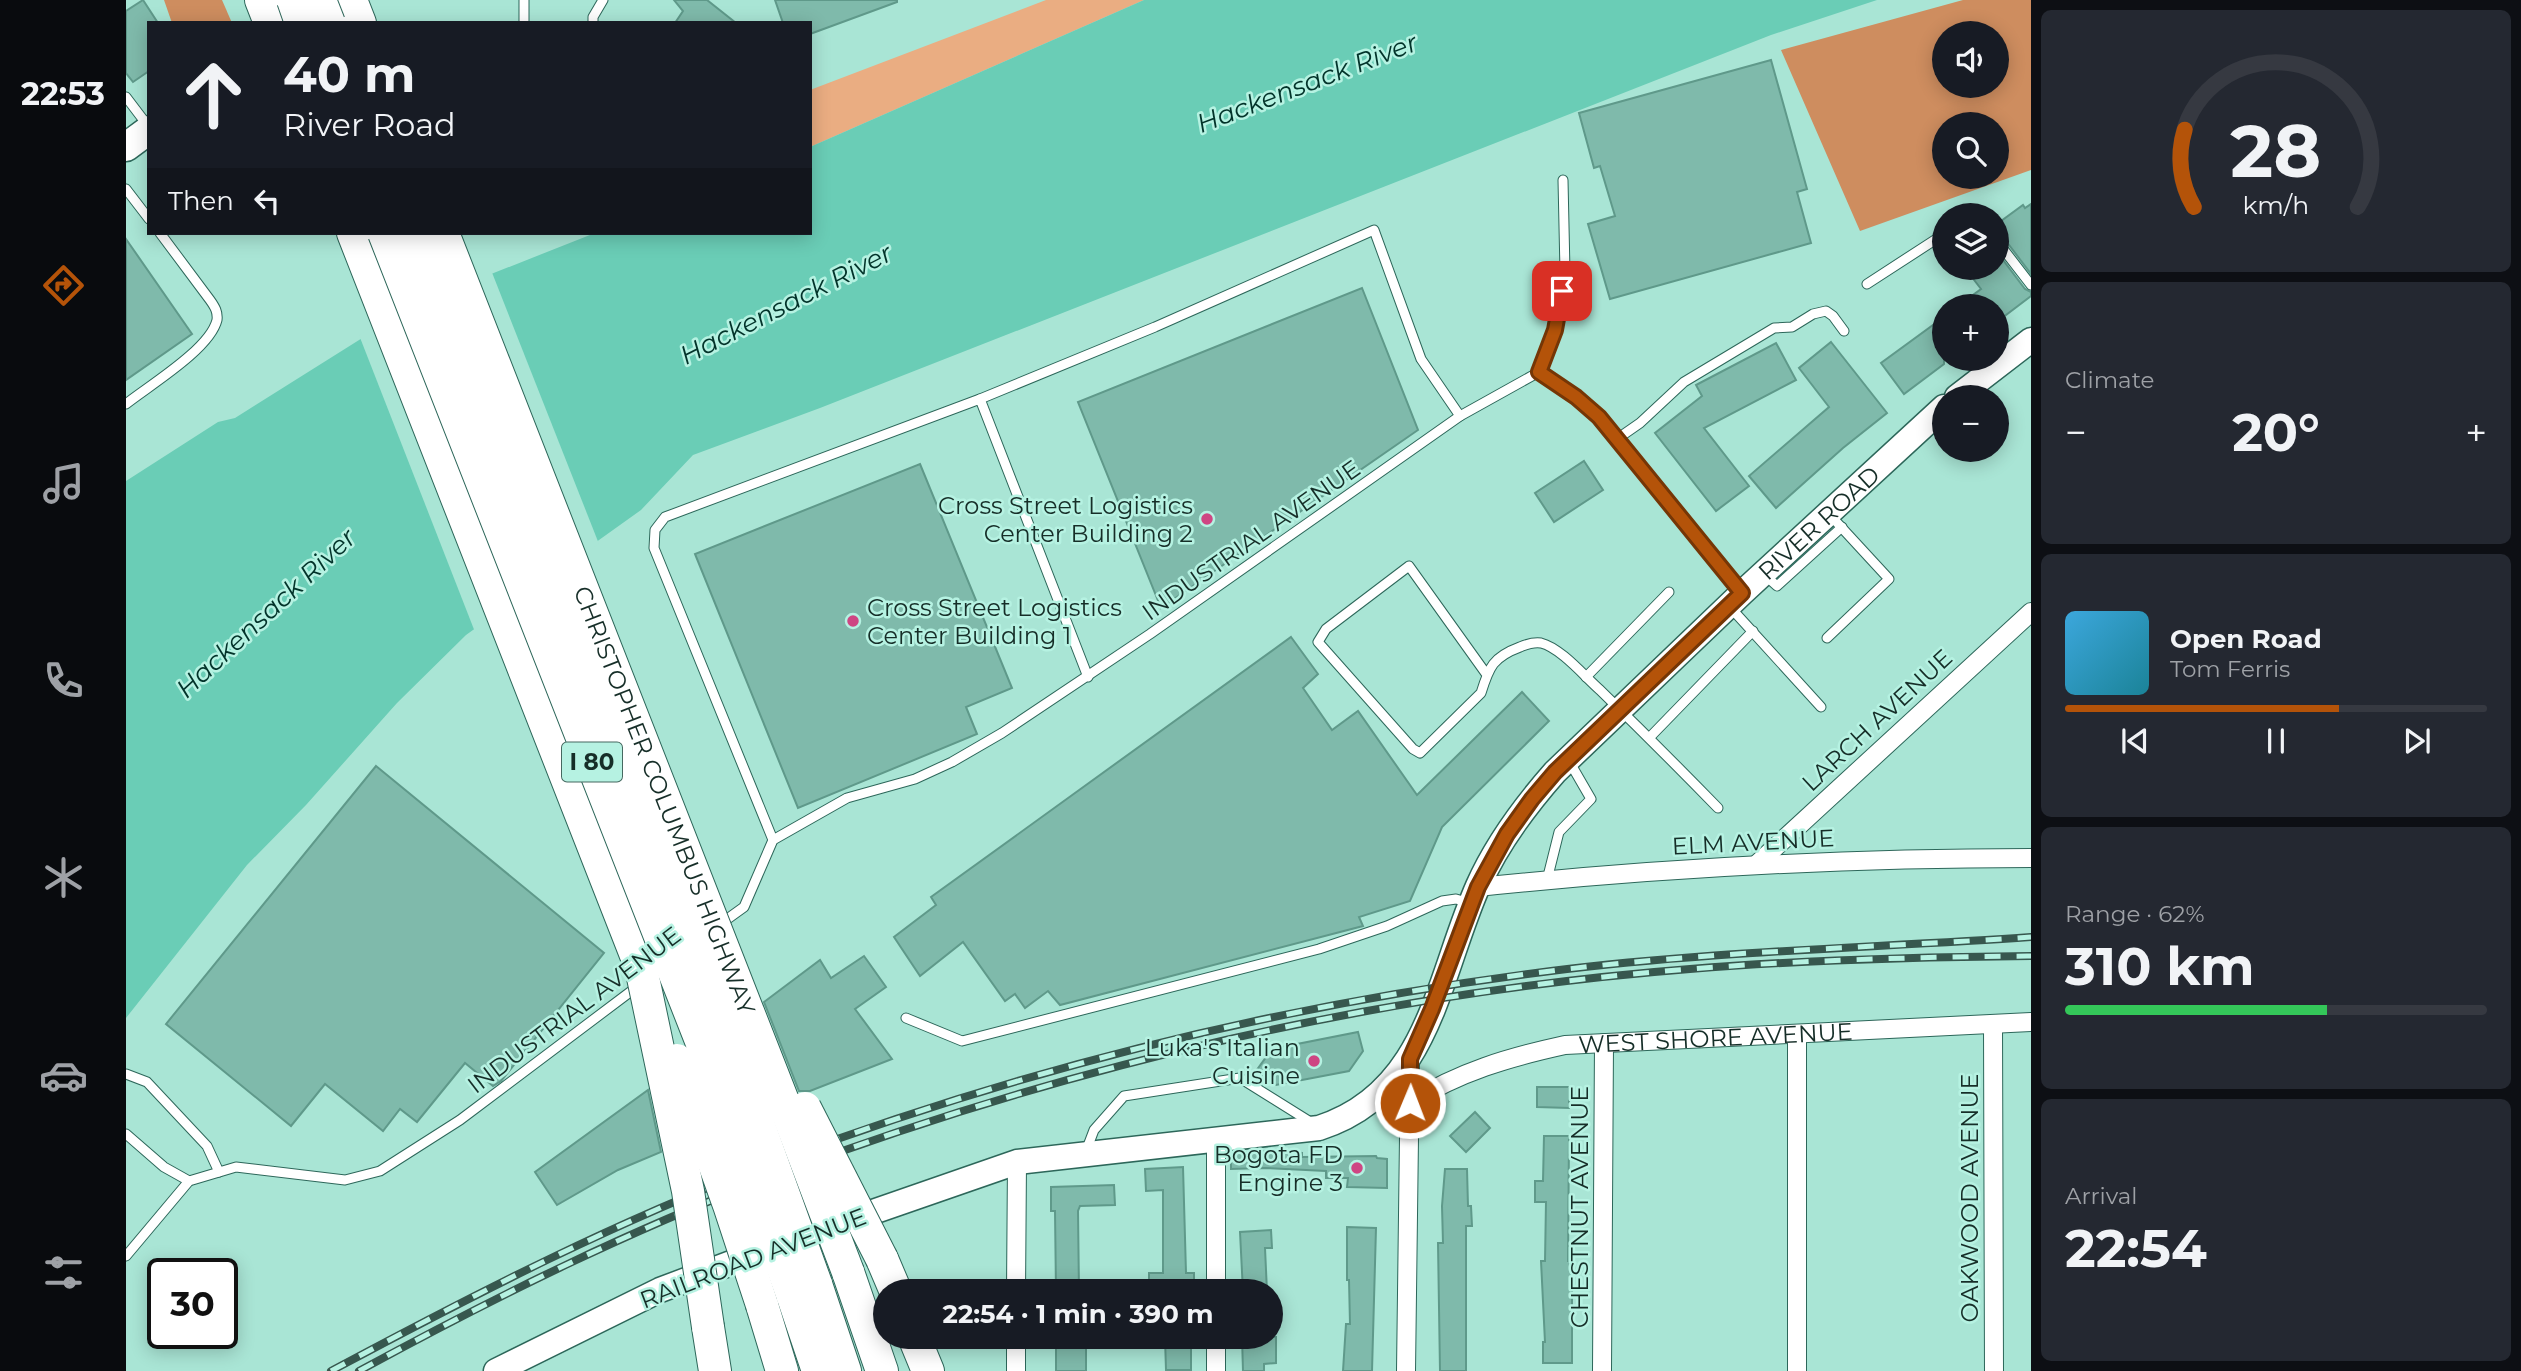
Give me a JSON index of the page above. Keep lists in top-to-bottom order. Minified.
{"streets":{"highway":["I 80","CHRISTOPHER COLUMBUS HIGHWAY"],"main road":["RIVER ROAD","RAILROAD AVENUE"],"street":["LARCH AVENUE","ELM AVENUE","WEST SHORE AVENUE","OAKWOOD AVENUE","CHESTNUT AVENUE"],"lane":["INDUSTRIAL AVENUE"]},"crossings":[["RIVER ROAD","ELM AVENUE"],["INDUSTRIAL AVENUE","I 80"],["INDUSTRIAL AVENUE","CHRISTOPHER COLUMBUS HIGHWAY"],["LARCH AVENUE","ELM AVENUE"],["WEST SHORE AVENUE","OAKWOOD AVENUE"],["WEST SHORE AVENUE","CHESTNUT AVENUE"]],"water":["Hackensack River"],"places":["Cross Street Logistics Center Building 2","Cross Street Logistics Center Building 1","Luka's Italian Cuisine","Bogota FD Engine 3"],"page":{"tabs":"22:53","map_buttons":["+","−"],"turn":["40 m","River Road"],"then":"Then","tile":["Climate",["Range · 62%","310 km"],["Arrival","22:54"]],"heat":["−","20°","+"],"song":["Open Road","Tom Ferris"],"limit":"30","trip":"22:54 · 1 min · 390 m","gauge":["28","km/h"]}}
